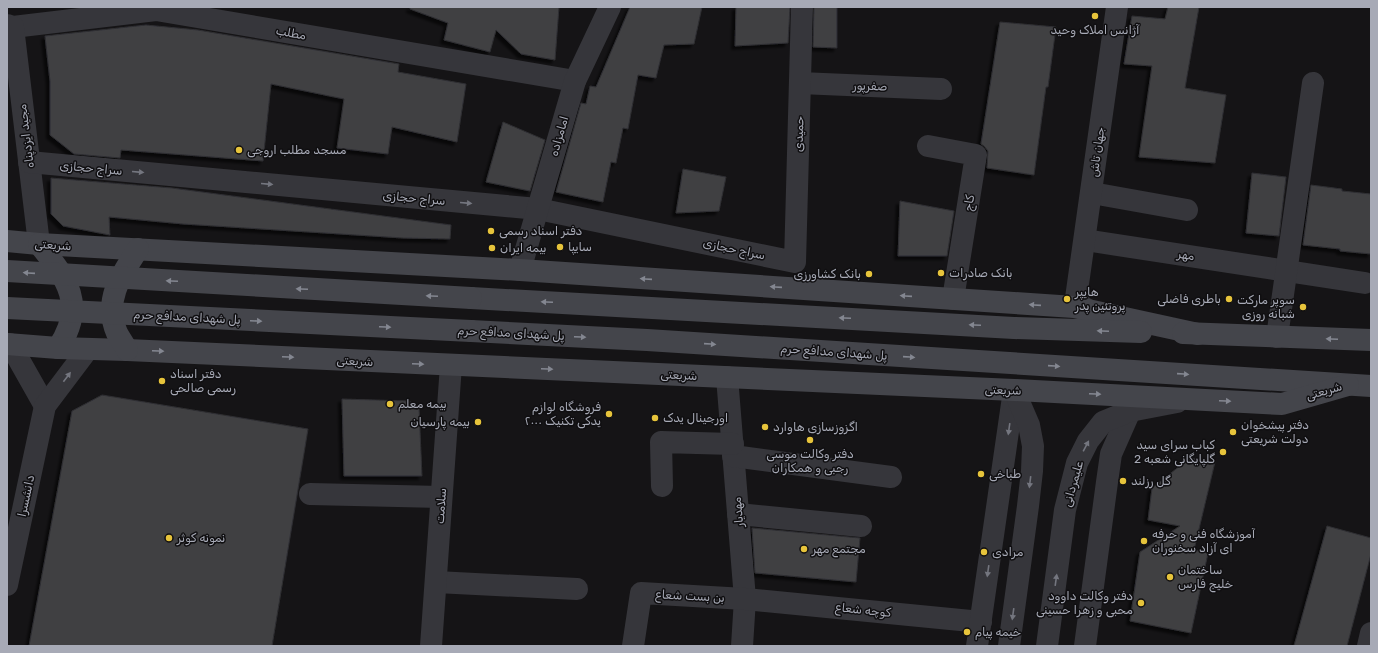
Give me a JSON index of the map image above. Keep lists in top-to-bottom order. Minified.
{"streets":{"main road":["شریعتی","پل شهدای مدافع حرم"],"street":["مطلب","صفرپور","حمیدی","مجید ایزدپناه","امامزاده","جهان تاش","سراج حجازی","کاج","مهر","علیمردانی","دانشسرا","سلامت","مهدیار","بن بست شعاع","کوچه شعاع"]},"crossings":[["مطلب","مجید ایزدپناه"],["مطلب","امامزاده"],["صفرپور","حمیدی"],["حمیدی","سراج حجازی"],["مجید ایزدپناه","سراج حجازی"],["مجید ایزدپناه","شریعتی"],["امامزاده","سراج حجازی"],["امامزاده","شریعتی"],["جهان تاش","شریعتی"],["جهان تاش","مهر"],["کاج","شریعتی"],["شریعتی","پل شهدای مدافع حرم"],["شریعتی","علیمردانی"],["شریعتی","دانشسرا"],["شریعتی","سلامت"],["شریعتی","مهدیار"],["مهدیار","بن بست شعاع"],["مهدیار","کوچه شعاع"],["بن بست شعاع","کوچه شعاع"]],"one_way":["سراج حجازی","پل شهدای مدافع حرم"],"places":["آژانس املاک وحید","مسجد مطلب اروجی","دفتر اسناد رسمی","سایپا","بیمه ایران","بانک صادرات","بانک کشاورزی","هایپر پروتئین پدر","باطری فاضلی","سوپر مارکت شبانه روزی","دفتر اسناد رسمی صالحی","بیمه معلم","فروشگاه لوازم یدکی تکنیک ۲۰۰۰","اورجینال یدک","بیمه پارسیان","اگزوزسازی هاوارد","دفتر پیشخوان دولت شریعتی","دفتر وکالت موسی رجبی و همکاران","کباب سرای سید گلپایگانی شعبه 2","طباخی","گل رزلند","نمونه کوثر","آموزشگاه فنی و حرفه ای آزاد سخنوران","مجتمع مهر","مرادی","ساختمان خلیج فارس","دفتر وکالت داوود محبی و زهرا حسینی","خیمه پیام"]}
